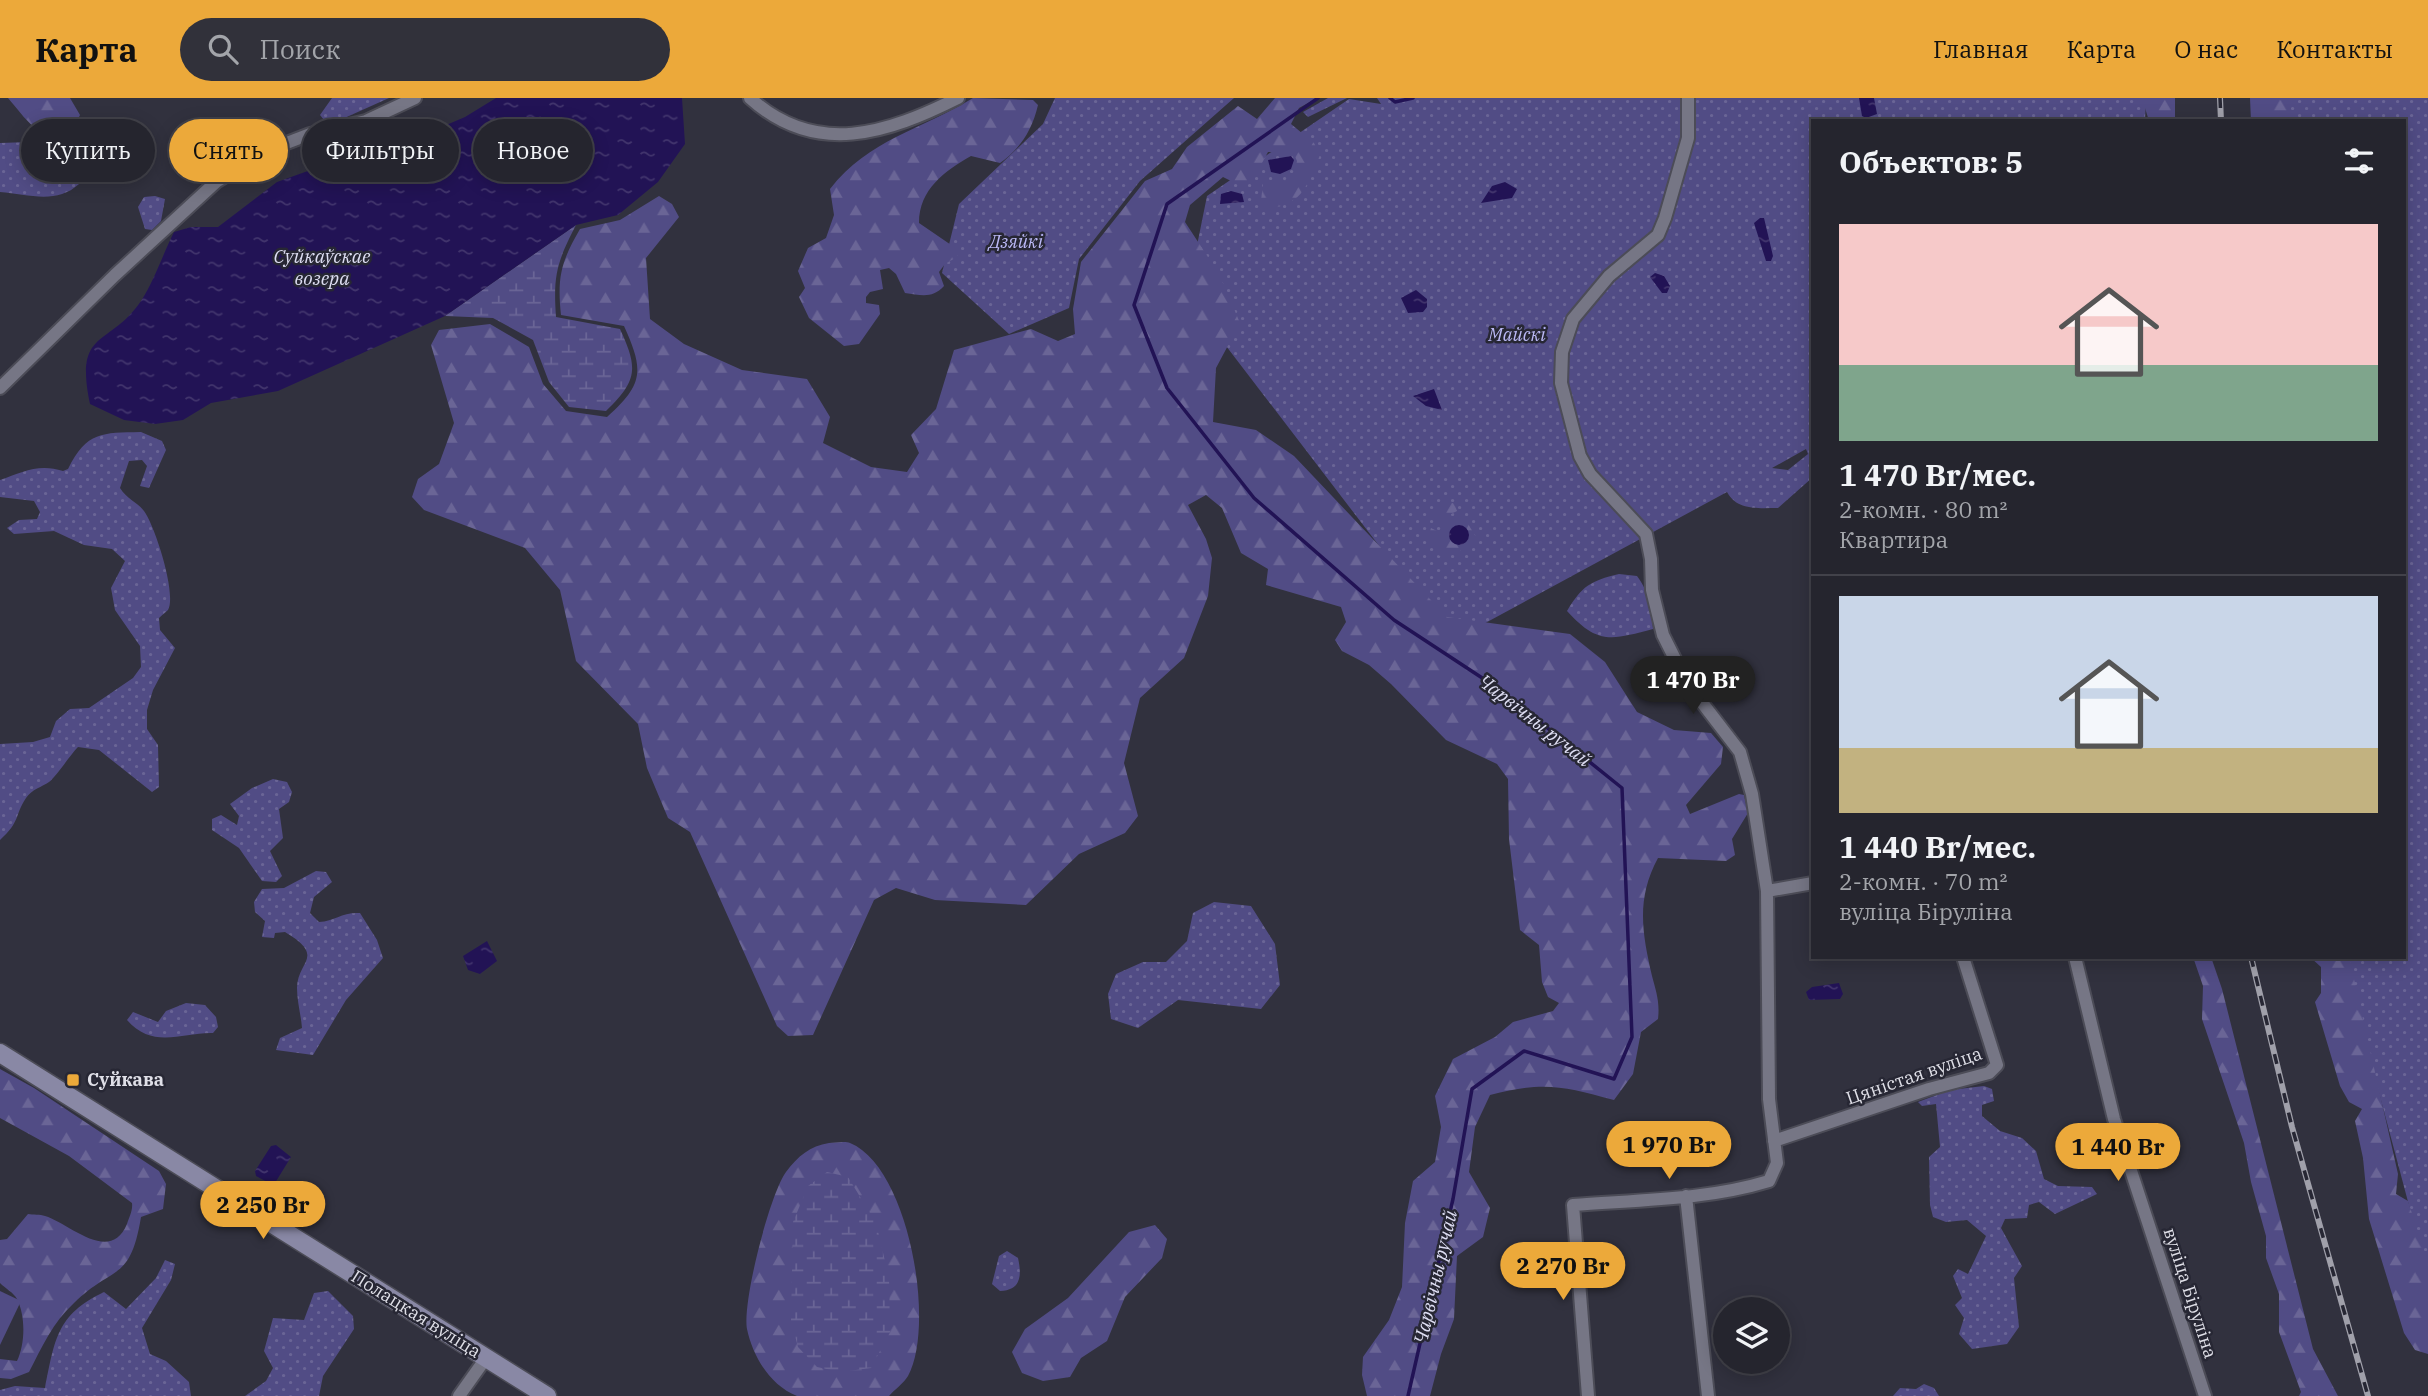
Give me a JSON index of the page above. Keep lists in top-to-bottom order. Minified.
{"streets":{"main road":["Полацкая вуліца"],"street":["Цяністая вуліца","вуліца Біруліна"]},"water":["Суйкаўскае возера","Чарвічны ручай"],"parks":["Дзяйкі","Майскі"],"places":{"transit":["Суйкава"]},"page":{"header":"Карта","search":"Поиск","nav":["Главная","Карта","О нас","Контакты"],"chip":["Купить","Снять","Фильтры","Новое"],"heading":"Объектов: 5","list":[{"name":"1 470 Br/мес.","note":"2-комн. · 80 m² · Квартира"},{"name":"1 440 Br/мес.","note":"2-комн. · 70 m² · вуліца Біруліна"}],"price":["1 470 Br","1 970 Br","1 440 Br","2 250 Br","2 270 Br"]}}
